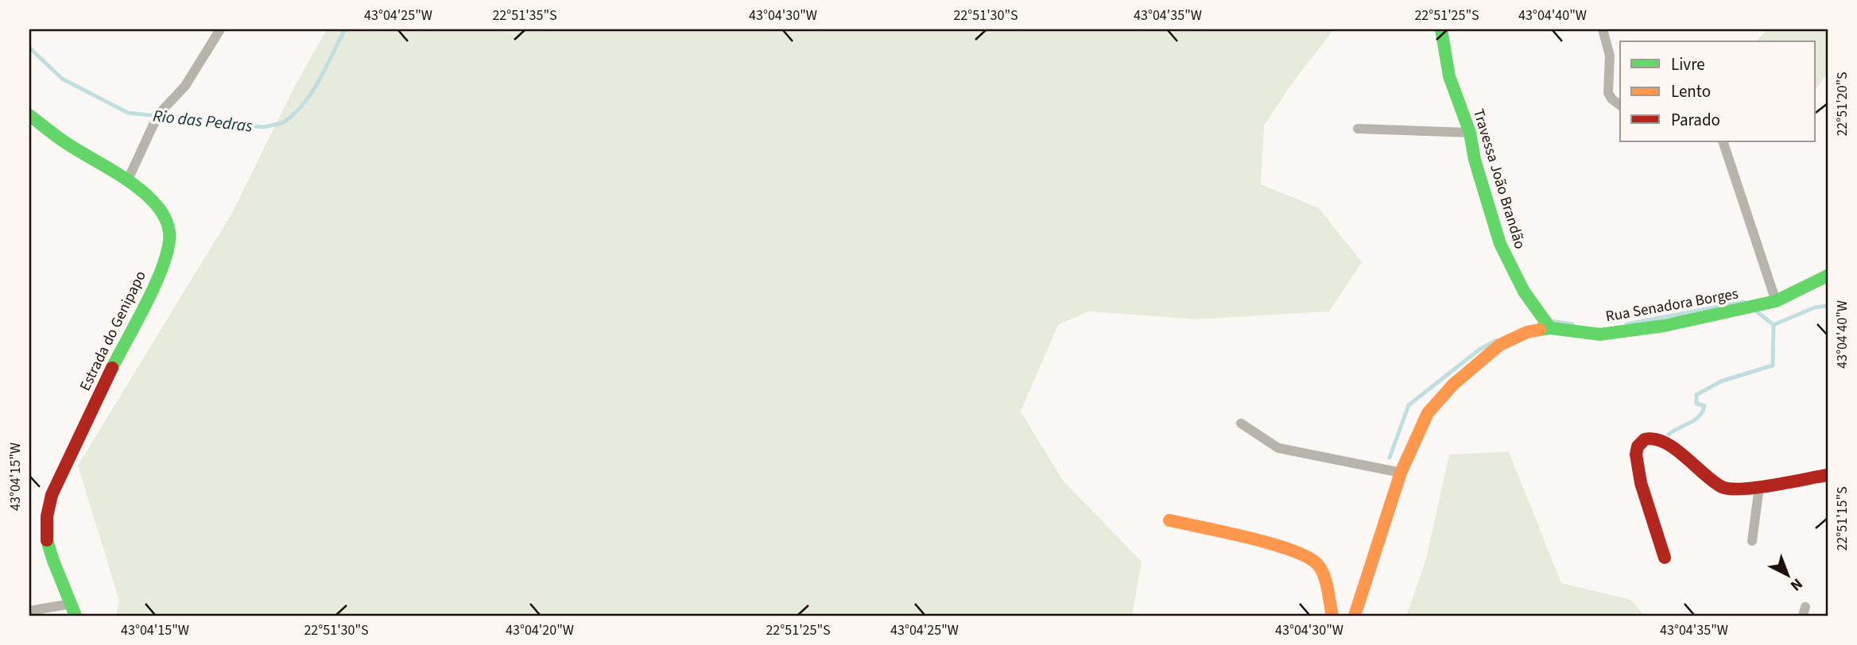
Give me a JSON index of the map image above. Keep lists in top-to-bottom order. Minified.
{"streets":{"street":["Travessa João Brandão","Rua Senadora Borges","Estrada do Genipapo"]},"crossings":[["Travessa João Brandão","Rua Senadora Borges"]],"water":["Rio das Pedras"],"legend":["Livre","Lento","Parado"],"north":"bottom right","coordinates":["43°04'25\"W","22°51'35\"S","43°04'30\"W","22°51'30\"S","43°04'35\"W","22°51'25\"S","43°04'40\"W","22°51'20\"S","43°04'15\"W","22°51'15\"S","43°04'20\"W"]}
